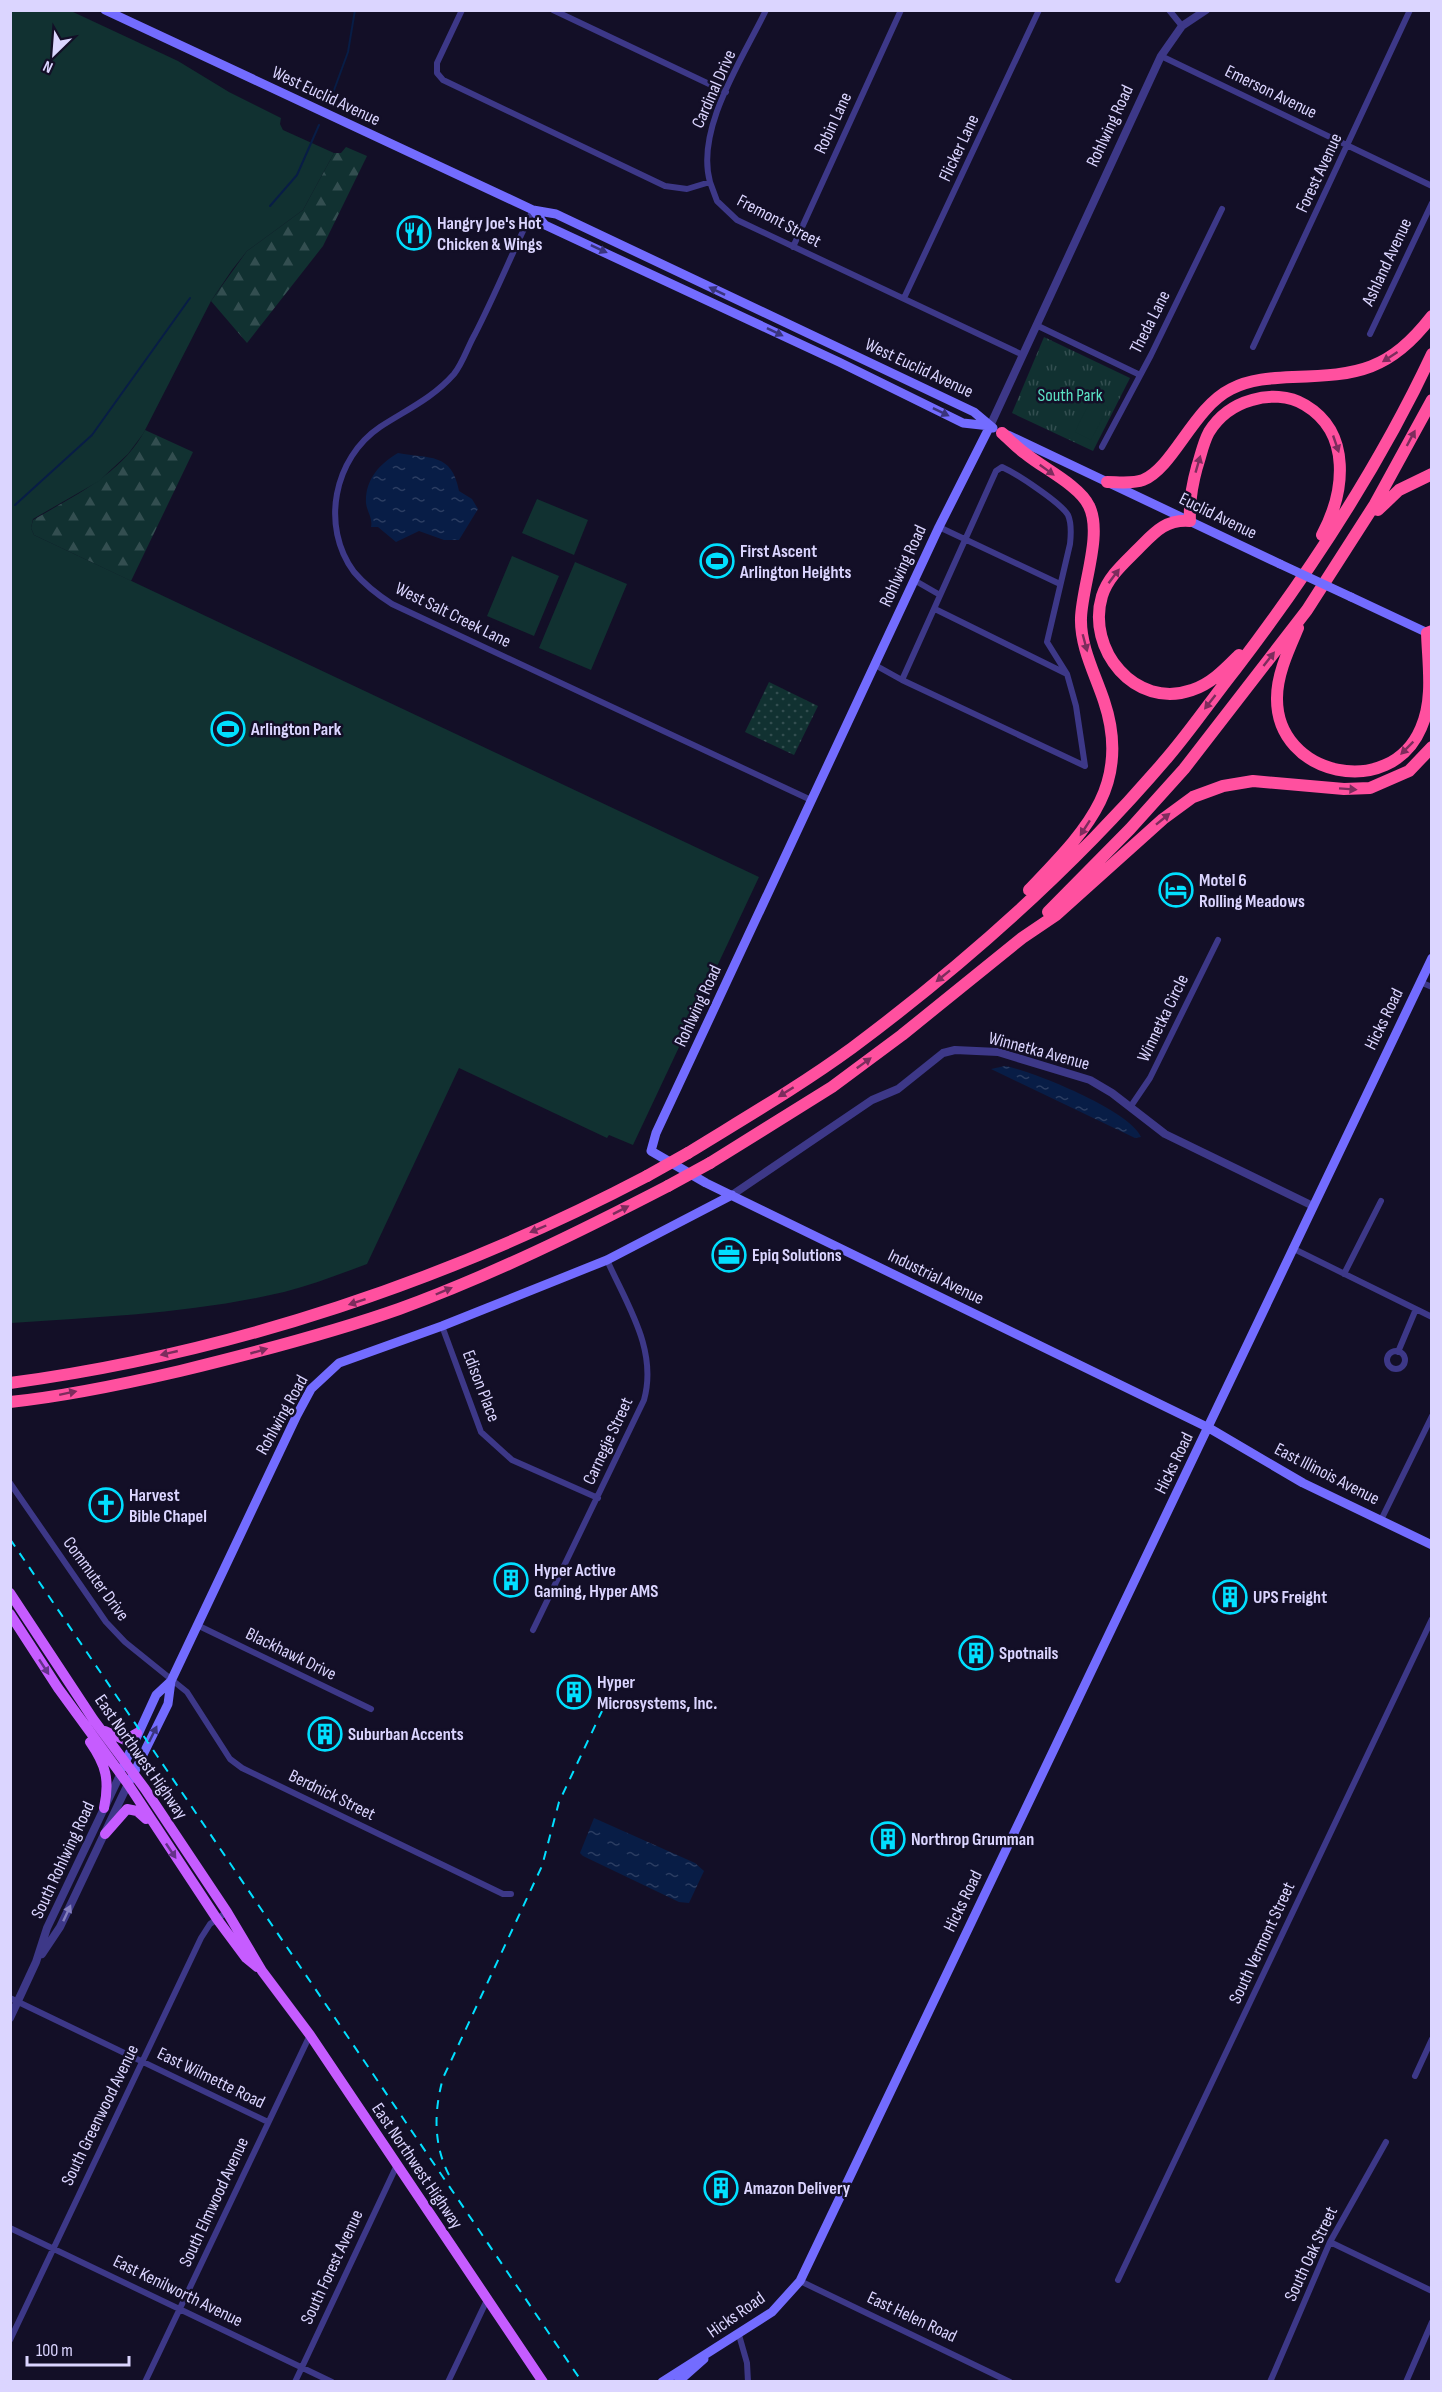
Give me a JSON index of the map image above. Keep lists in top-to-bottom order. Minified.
{"streets":{"main road":["West Euclid Avenue","Rohlwing Road","Euclid Avenue","Hicks Road","Industrial Avenue","East Illinois Avenue","East Northwest Highway"],"street":["Cardinal Drive","Emerson Avenue","Robin Lane","Flicker Lane","Forest Avenue","Fremont Street","Ashland Avenue","Theda Lane","West Salt Creek Lane","Winnetka Circle","Winnetka Avenue","Edison Place","Carnegie Street","Commuter Drive","Blackhawk Drive","Berdnick Street","South Rohlwing Road","South Vermont Street","East Wilmette Road","South Greenwood Avenue","South Elmwood Avenue","South Oak Street","South Forest Avenue","East Kenilworth Avenue","East Helen Road"]},"crossings":[["Cardinal Drive","Fremont Street"],["Emerson Avenue","Rohlwing Road"],["Emerson Avenue","Forest Avenue"],["West Euclid Avenue","Rohlwing Road"],["West Euclid Avenue","Euclid Avenue"],["West Euclid Avenue","West Salt Creek Lane"],["Robin Lane","Fremont Street"],["Rohlwing Road","Fremont Street"],["Rohlwing Road","Euclid Avenue"],["Rohlwing Road","West Salt Creek Lane"],["Rohlwing Road","Winnetka Avenue"],["Rohlwing Road","Industrial Avenue"],["Rohlwing Road","Edison Place"],["Rohlwing Road","Carnegie Street"],["Rohlwing Road","Commuter Drive"],["Rohlwing Road","Blackhawk Drive"],["Rohlwing Road","East Northwest Highway"],["Rohlwing Road","Berdnick Street"],["Rohlwing Road","South Rohlwing Road"],["Flicker Lane","Fremont Street"],["Winnetka Circle","Winnetka Avenue"],["Hicks Road","Winnetka Avenue"],["Hicks Road","Industrial Avenue"],["Hicks Road","East Illinois Avenue"],["Hicks Road","East Helen Road"],["Winnetka Avenue","Industrial Avenue"],["Industrial Avenue","East Illinois Avenue"],["Edison Place","Carnegie Street"],["Commuter Drive","Berdnick Street"],["East Northwest Highway","South Rohlwing Road"],["East Northwest Highway","South Greenwood Avenue"],["East Northwest Highway","South Elmwood Avenue"],["East Northwest Highway","South Forest Avenue"],["South Rohlwing Road","East Wilmette Road"],["East Wilmette Road","South Greenwood Avenue"],["East Wilmette Road","South Elmwood Avenue"],["South Greenwood Avenue","East Kenilworth Avenue"],["South Elmwood Avenue","East Kenilworth Avenue"],["South Forest Avenue","East Kenilworth Avenue"]],"parks":["South Park"],"places":{"restaurant":["Hangry Joe's Hot Chicken & Wings"],"sports":["First Ascent Arlington Heights","Arlington Park"],"hotel":["Motel 6 Rolling Meadows"],"office":["Epiq Solutions"],"church":["Harvest Bible Chapel"],"building":["Hyper Active Gaming, Hyper AMS","UPS Freight","Spotnails","Hyper Microsystems, Inc.","Suburban Accents","Northrop Grumman","Amazon Delivery"]},"scale_bar":"100 m","north":"bottom left"}
